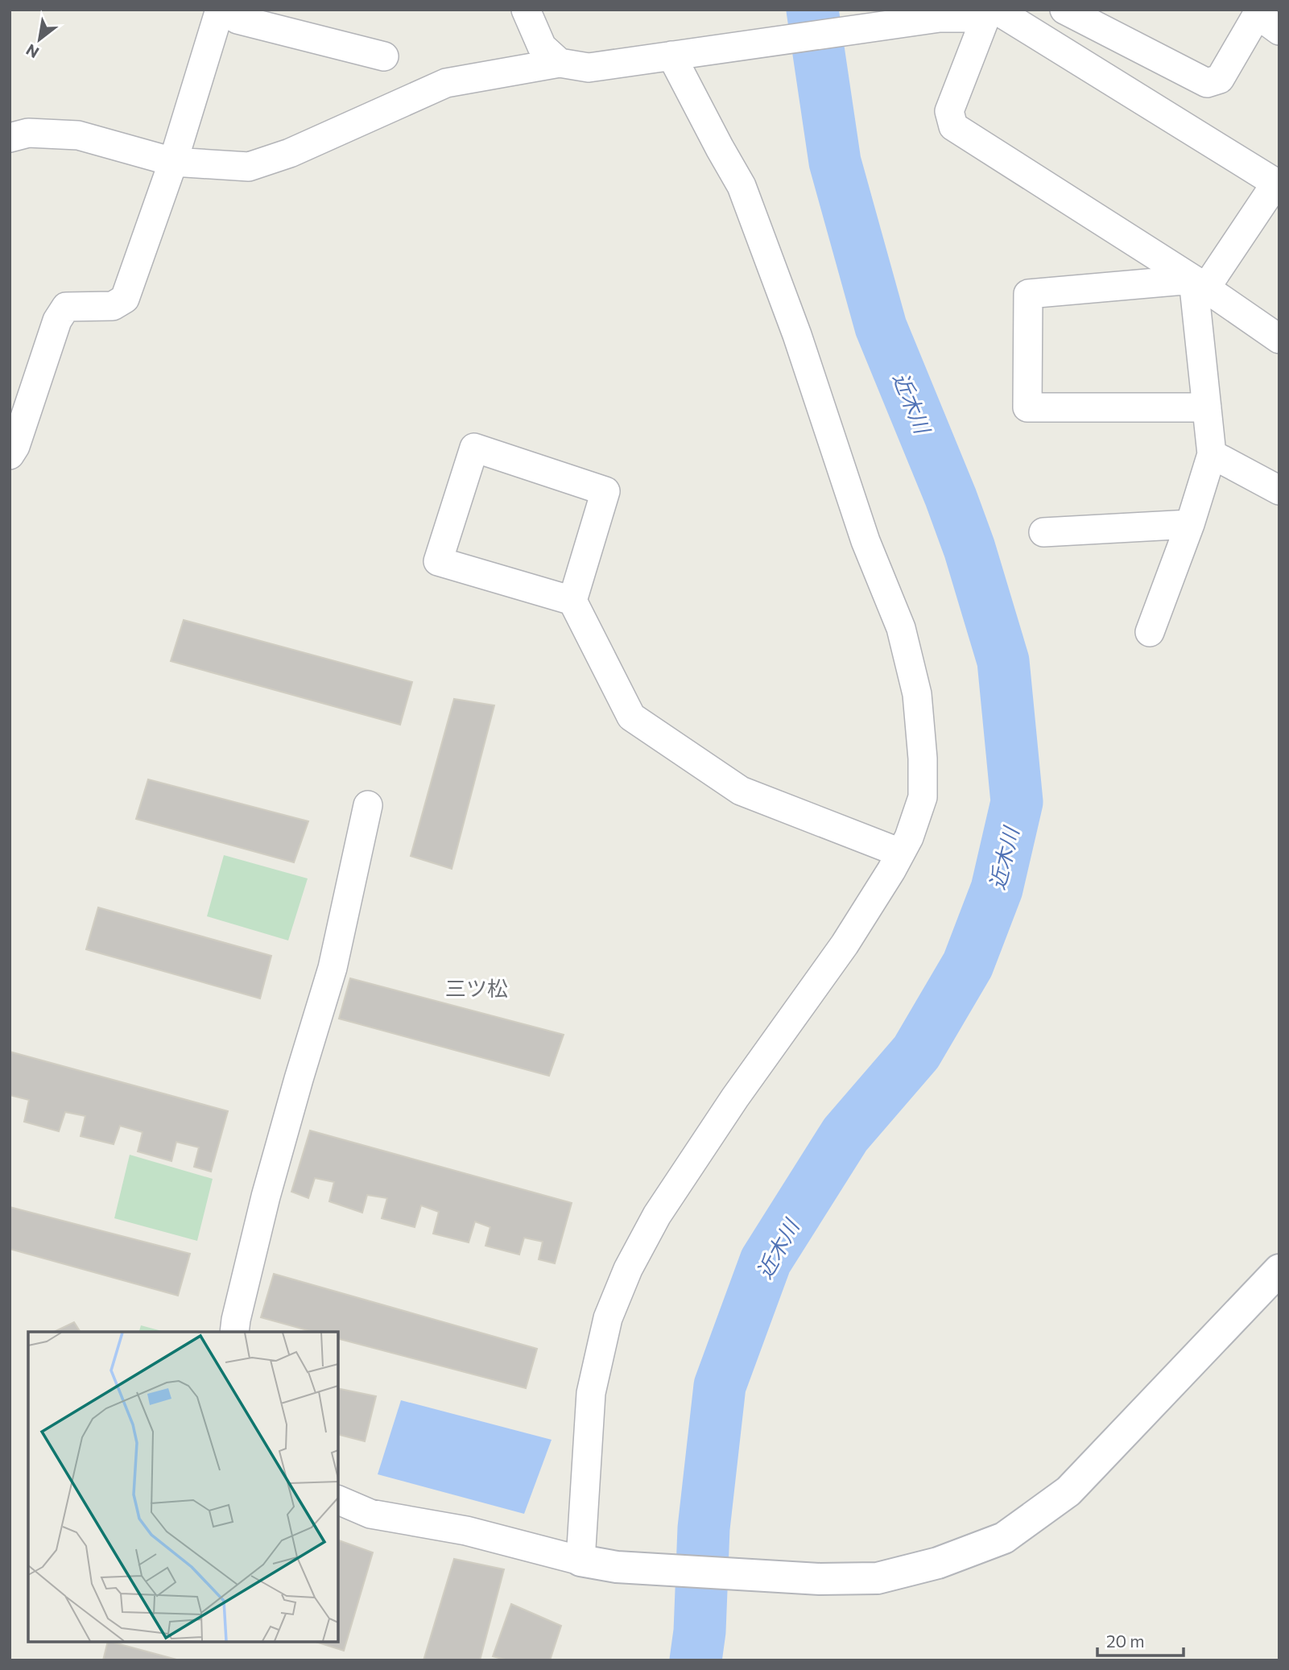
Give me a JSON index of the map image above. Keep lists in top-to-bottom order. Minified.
{"districts":["三ツ松"],"water":["近木川"],"scale_bar":"20 m","north":"bottom left"}
